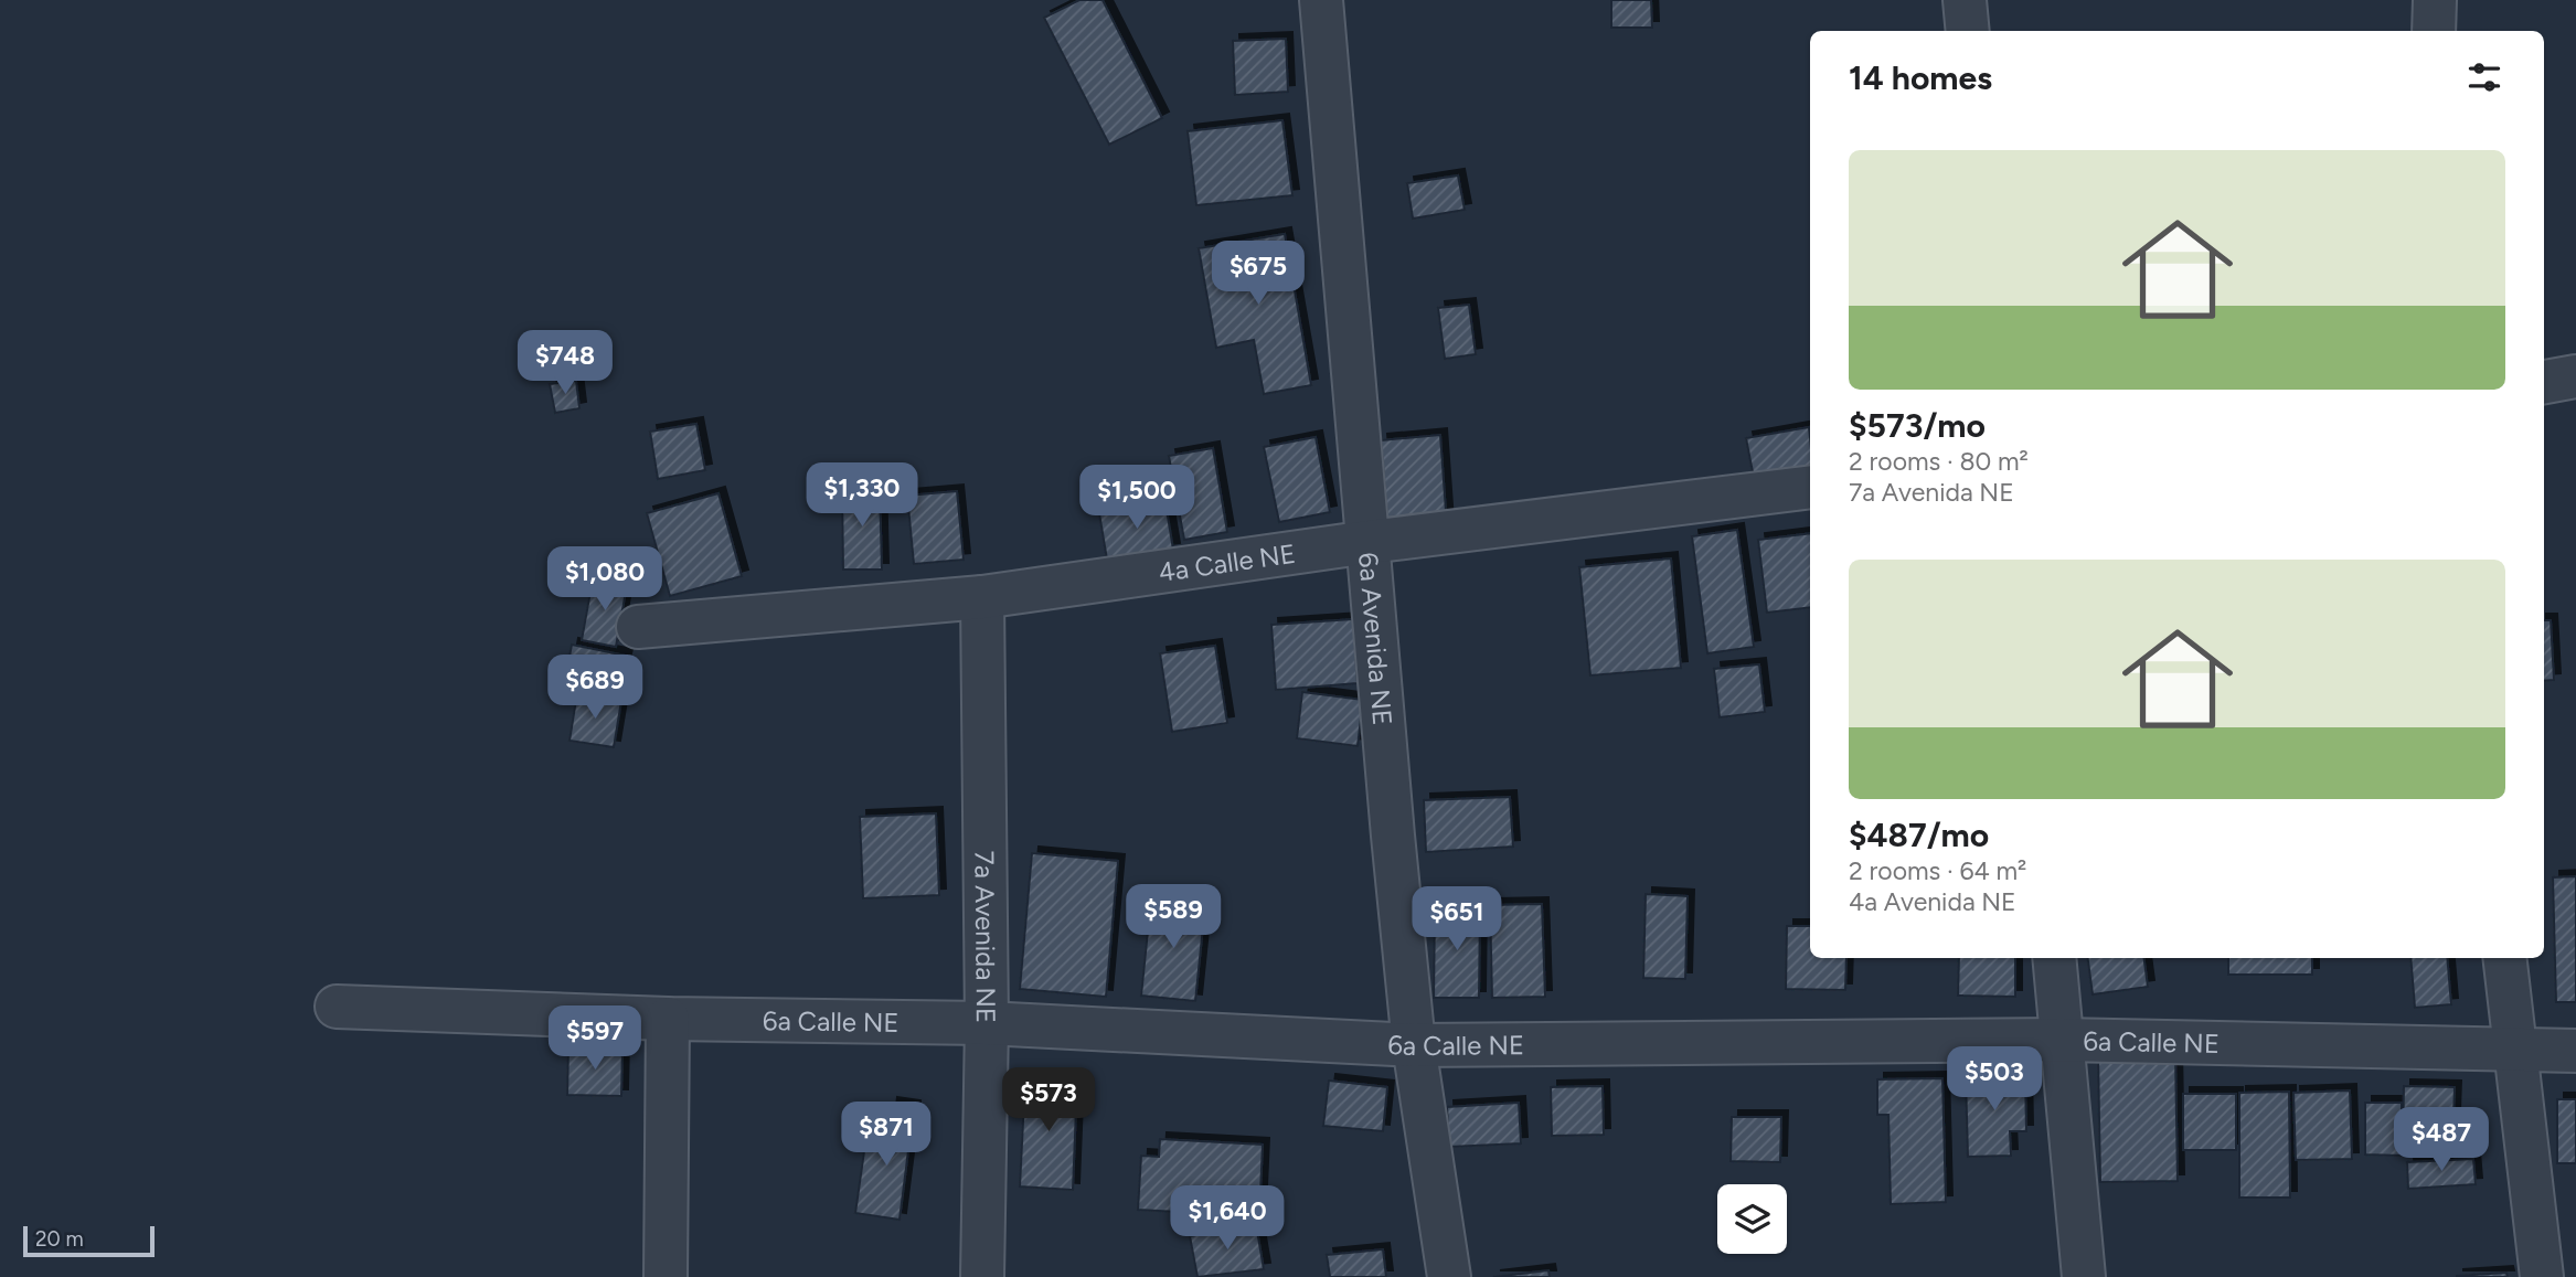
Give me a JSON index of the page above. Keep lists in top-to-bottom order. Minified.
{"streets":{"street":["4a Calle NE","6a Avenida NE","7a Avenida NE","6a Calle NE"]},"crossings":[["4a Calle NE","6a Avenida NE"],["4a Calle NE","7a Avenida NE"],["6a Avenida NE","6a Calle NE"],["7a Avenida NE","6a Calle NE"]],"scale_bar":"20 m","page":{"heading":"14 homes","list":[{"name":"$573/mo","note":"2 rooms · 80 m² · 7a Avenida NE"},{"name":"$487/mo","note":"2 rooms · 64 m² · 4a Avenida NE"}],"price":["$675","$748","$1,330","$1,500","$1,080","$689","$589","$651","$597","$503","$573","$871","$487","$1,640"],"scale":"20 m"}}
